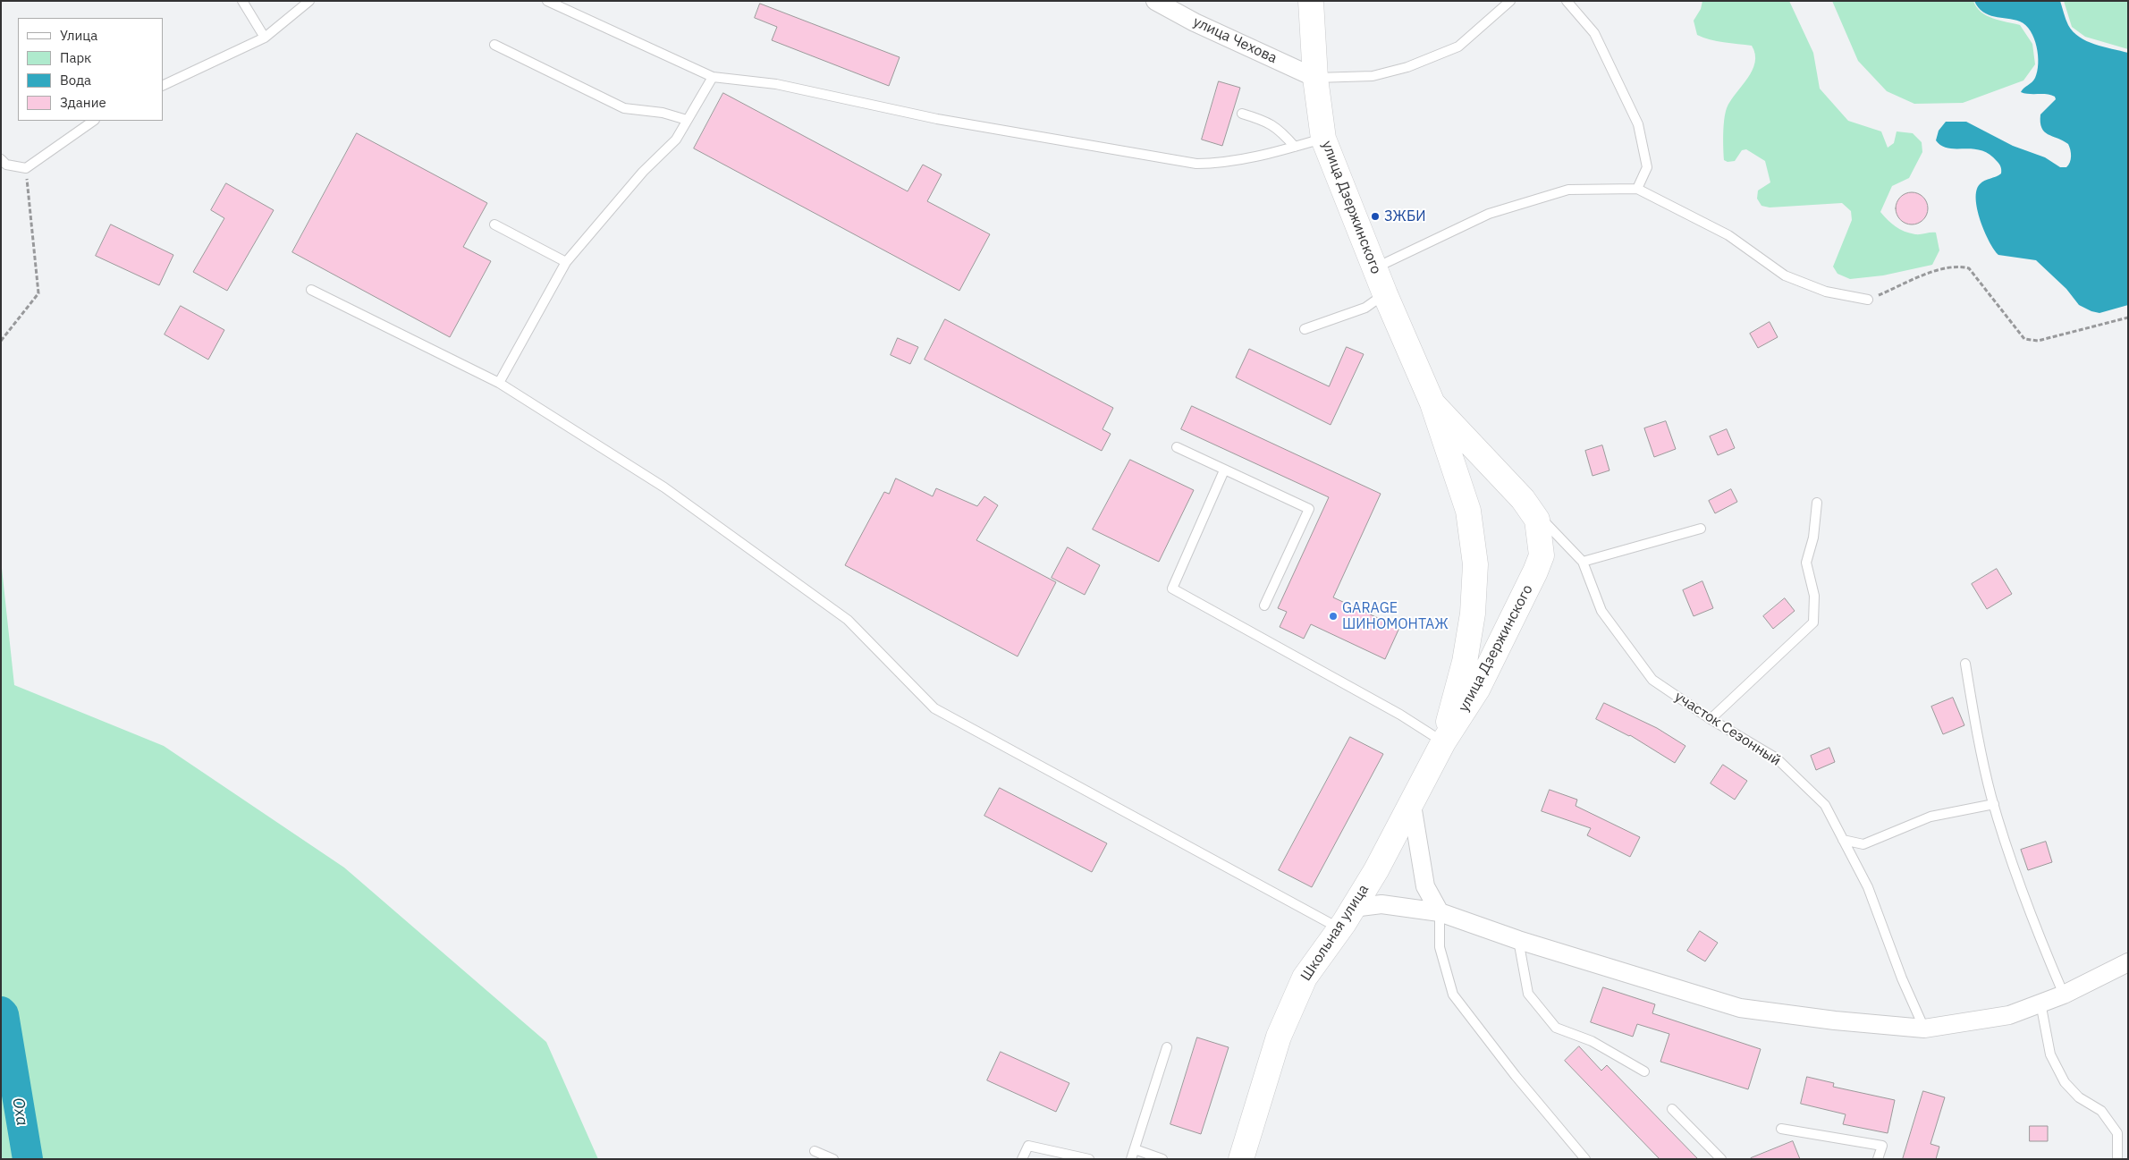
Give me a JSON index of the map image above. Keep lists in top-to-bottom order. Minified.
{"streets":{"street":["улица Чехова","улица Дзержинского","Школьная улица"],"lane":["участок Сезонный"]},"crossings":[["улица Чехова","улица Дзержинского"],["улица Дзержинского","участок Сезонный"],["улица Дзержинского","Школьная улица"]],"water":["Оха"],"places":["ЗЖБИ","GARAGE ШИНОМОНТАЖ"],"legend":["Улица","Парк","Вода","Здание"]}
